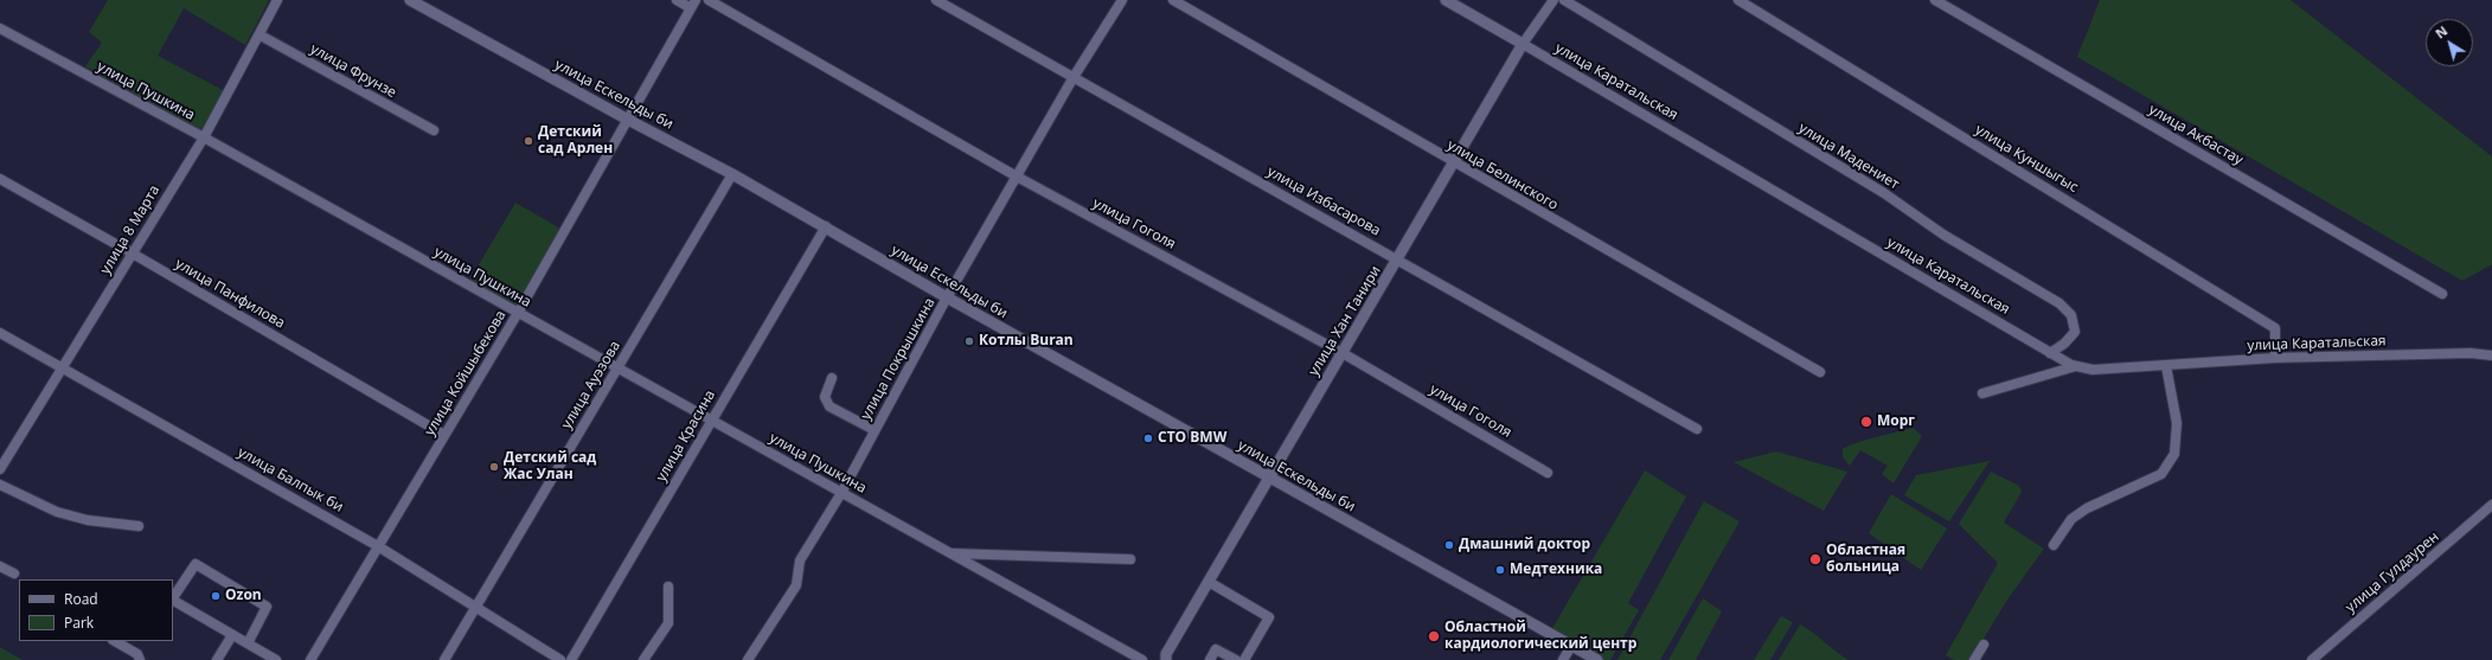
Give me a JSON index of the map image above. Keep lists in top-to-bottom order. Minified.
{"streets":{"street":["улица Фрунзе","улица Каратальская","улица Пушкина","улица Ескельды би","улица Акбастау","улица Мадениет","улица Куншыгыс","улица Белинского","улица Избасарова","улица Гоголя","улица 8 Марта","улица Панфилова","улица Хан Танири","улица Покрышкина","улица Койшыбекова","улица Ауэзова","улица Красина","улица Балпык би","улица Гулдаурен"]},"crossings":[["улица Фрунзе","улица 8 Марта"],["улица Каратальская","улица Мадениет"],["улица Каратальская","улица Куншыгыс"],["улица Каратальская","улица Хан Танири"],["улица Пушкина","улица 8 Марта"],["улица Пушкина","улица Покрышкина"],["улица Пушкина","улица Койшыбекова"],["улица Пушкина","улица Ауэзова"],["улица Пушкина","улица Красина"],["улица Ескельды би","улица Хан Танири"],["улица Ескельды би","улица Покрышкина"],["улица Ескельды би","улица Койшыбекова"],["улица Ескельды би","улица Ауэзова"],["улица Ескельды би","улица Красина"],["улица Белинского","улица Хан Танири"],["улица Избасарова","улица Хан Танири"],["улица Избасарова","улица Покрышкина"],["улица Гоголя","улица Хан Танири"],["улица Гоголя","улица Покрышкина"],["улица 8 Марта","улица Панфилова"],["улица 8 Марта","улица Балпык би"],["улица Панфилова","улица Койшыбекова"],["улица Койшыбекова","улица Балпык би"],["улица Ауэзова","улица Балпык би"]],"places":["Детский сад Арлен","Котлы Buran","Морг","СТО BMW","Детский сад Жас Улан","Дмашний доктор","Областная больница","Медтехника","Ozon","Областной кардиологический центр"],"legend":["Road","Park"],"north":"top left"}
